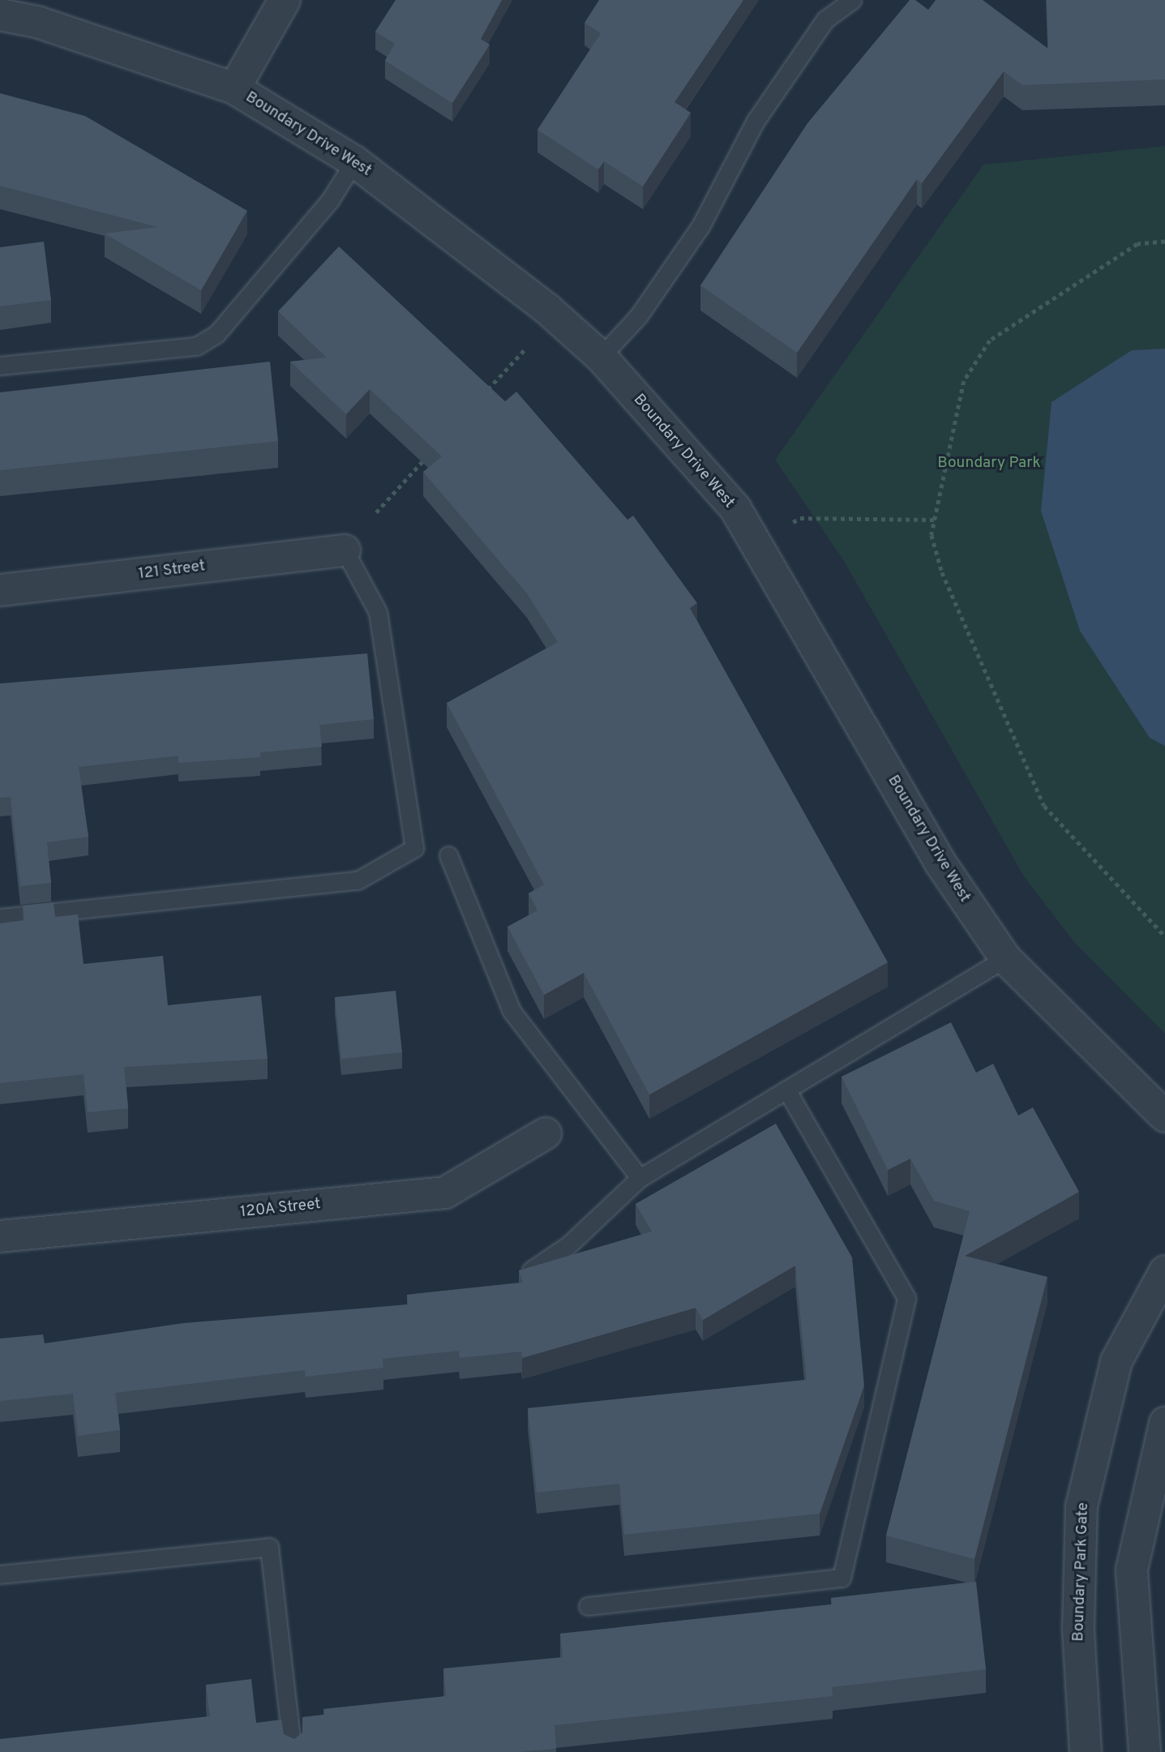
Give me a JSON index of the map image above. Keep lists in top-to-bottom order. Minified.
{"streets":{"street":["Boundary Drive West","121 Street","120A Street","Boundary Park Gate"]},"parks":["Boundary Park"]}
